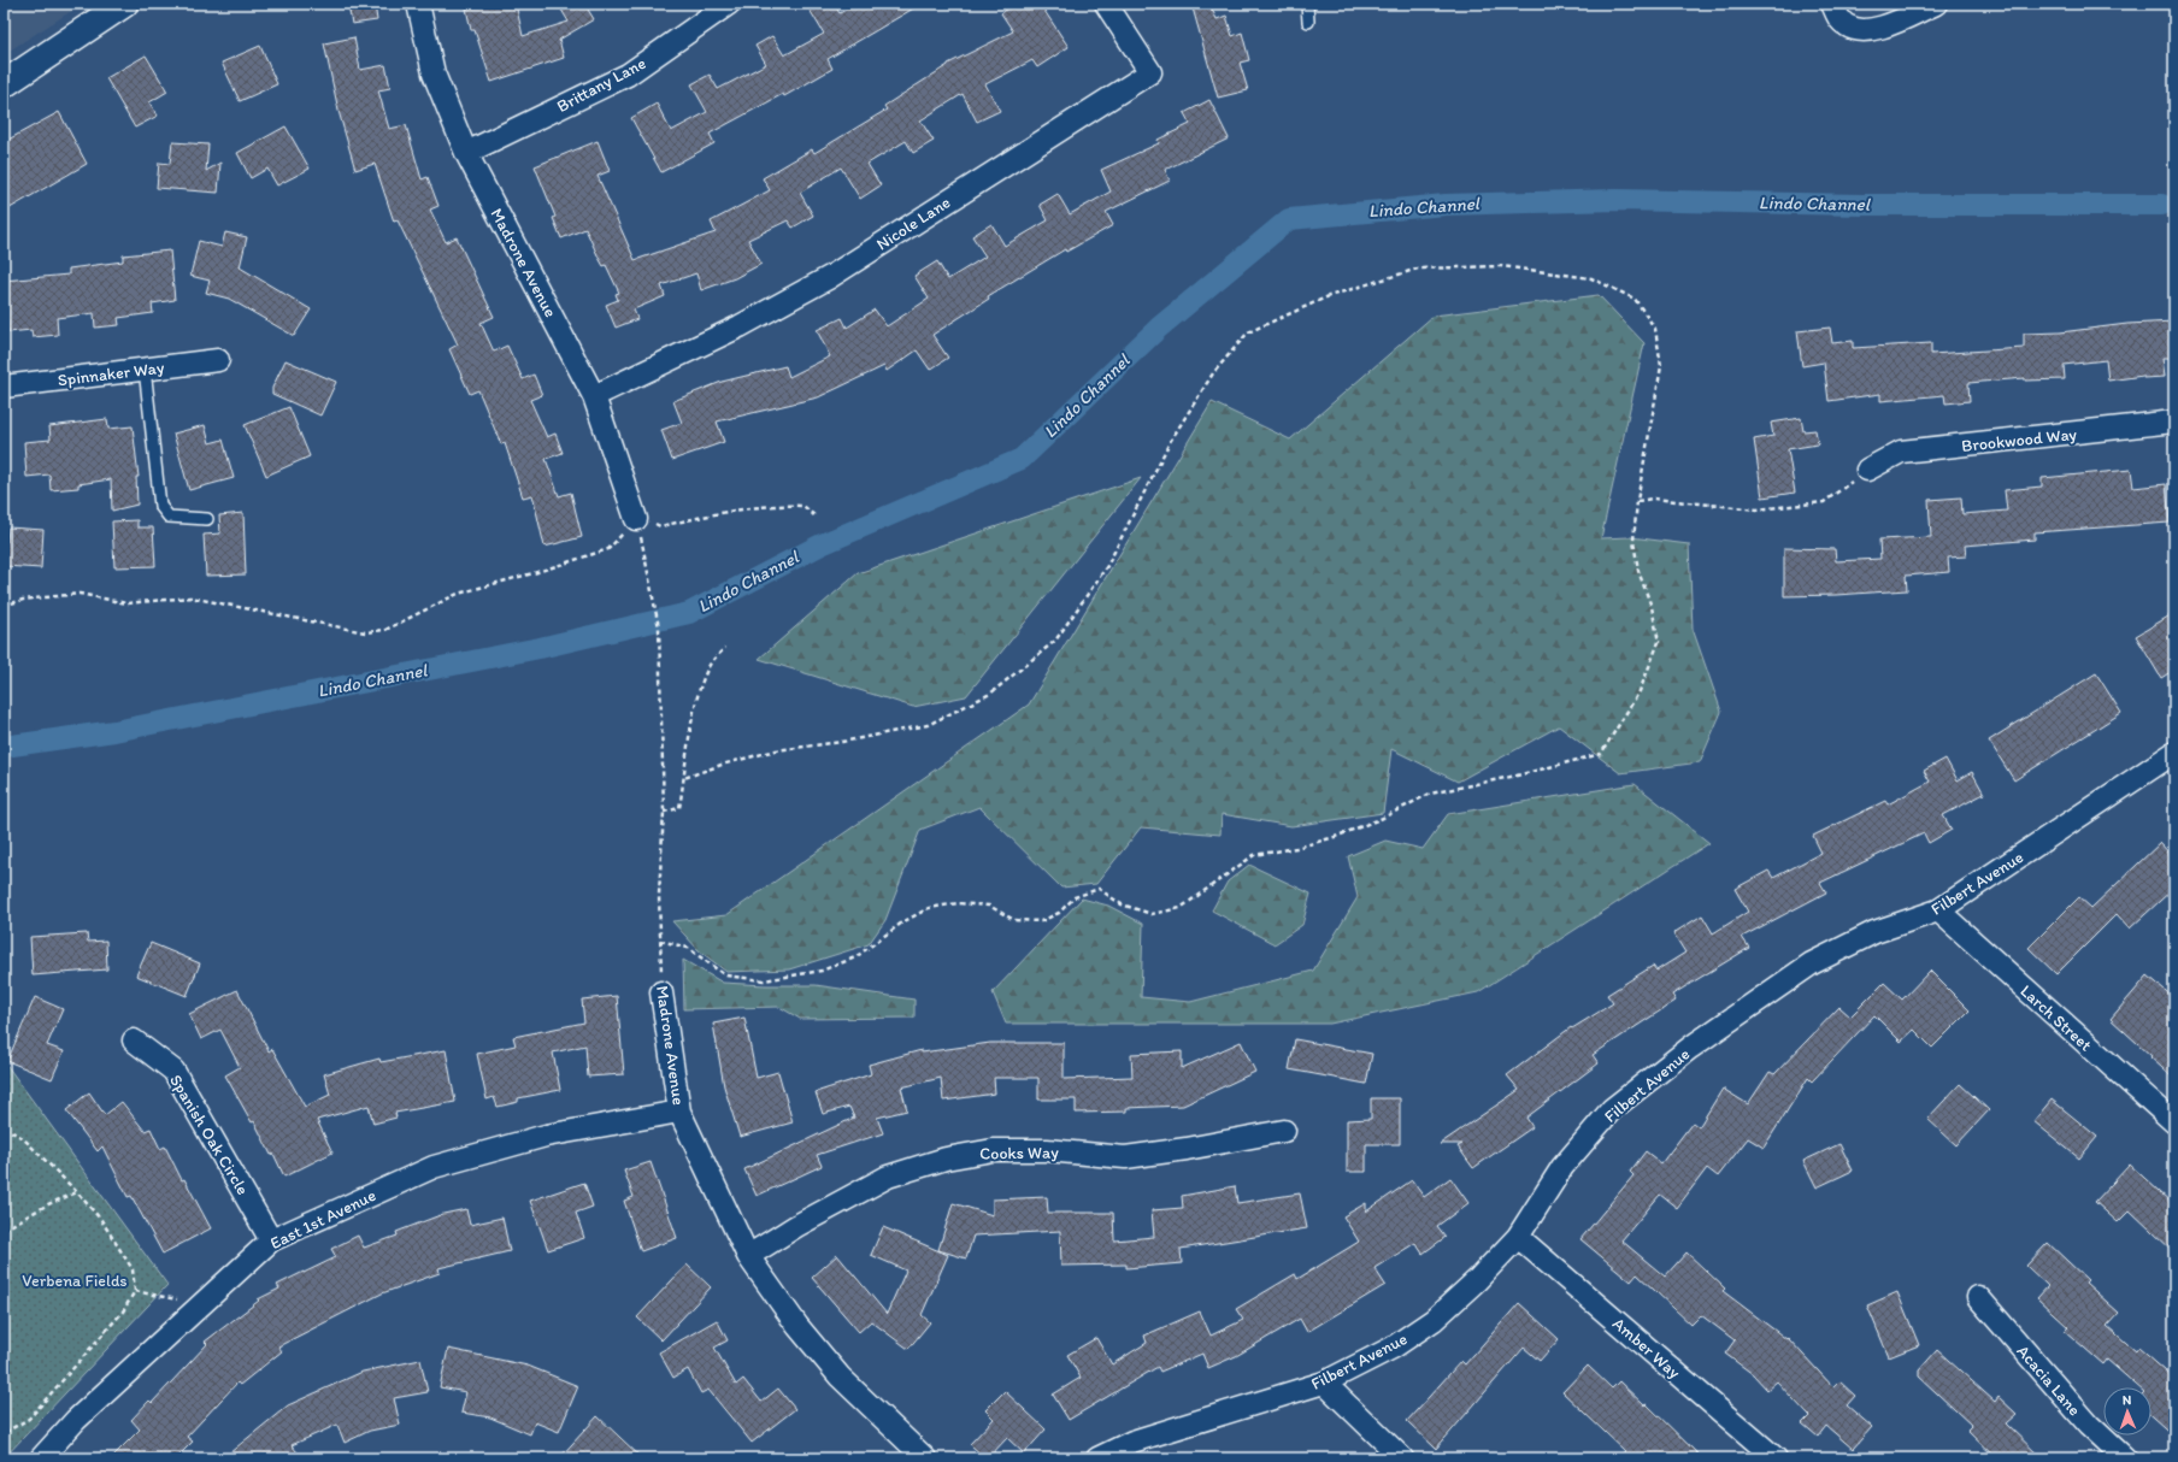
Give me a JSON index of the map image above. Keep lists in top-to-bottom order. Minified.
{"streets":{"street":["Brittany Lane","Nicole Lane","Madrone Avenue","Spinnaker Way","Brookwood Way","Filbert Avenue","Larch Street","Spanish Oak Circle","Cooks Way","East 1st Avenue","Amber Way","Acacia Lane"]},"crossings":[["Brittany Lane","Madrone Avenue"],["Nicole Lane","Madrone Avenue"],["Madrone Avenue","Cooks Way"],["Madrone Avenue","East 1st Avenue"],["Filbert Avenue","Larch Street"],["Filbert Avenue","Amber Way"],["Spanish Oak Circle","East 1st Avenue"]],"water":["Lindo Channel"],"parks":["Verbena Fields"],"north":"top"}
